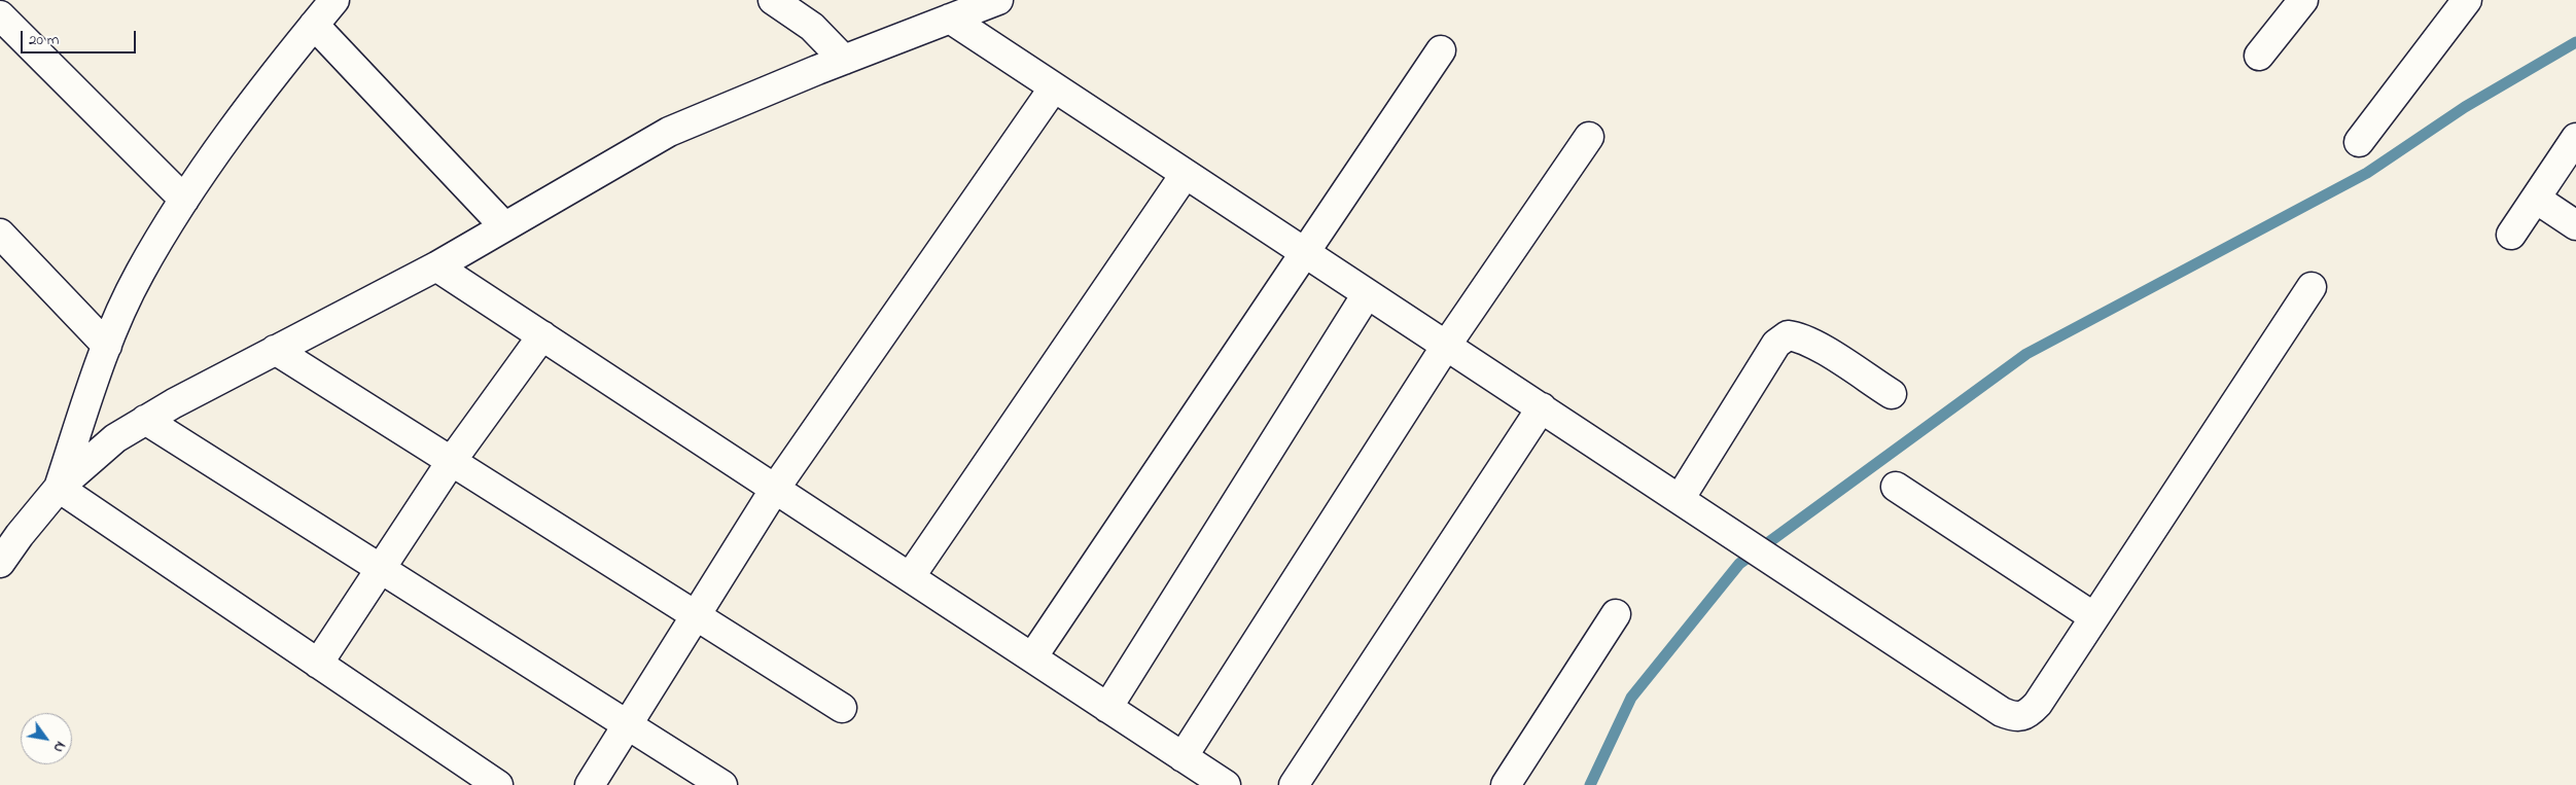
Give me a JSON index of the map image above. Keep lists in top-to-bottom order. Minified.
{"scale_bar":"20 m","north":"bottom right"}
